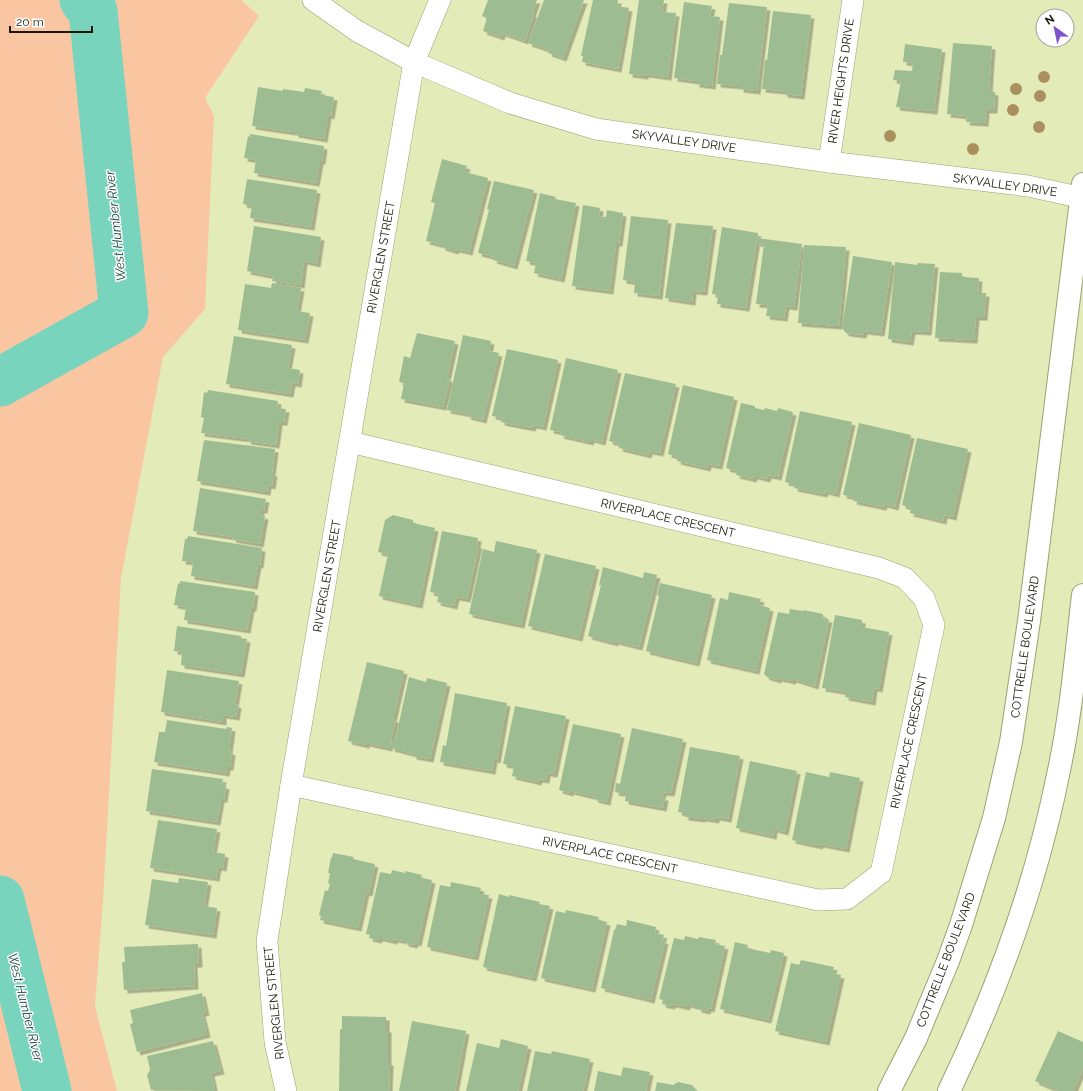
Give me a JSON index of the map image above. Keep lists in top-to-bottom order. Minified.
{"streets":{"main road":["COTTRELLE BOULEVARD"],"street":["RIVER HEIGHTS DRIVE","SKYVALLEY DRIVE","RIVERGLEN STREET","RIVERPLACE CRESCENT"]},"crossings":[["RIVER HEIGHTS DRIVE","SKYVALLEY DRIVE"],["SKYVALLEY DRIVE","RIVERGLEN STREET"],["SKYVALLEY DRIVE","COTTRELLE BOULEVARD"],["RIVERGLEN STREET","RIVERPLACE CRESCENT"]],"water":["West Humber River"],"scale_bar":"20 m","north":"top left"}
